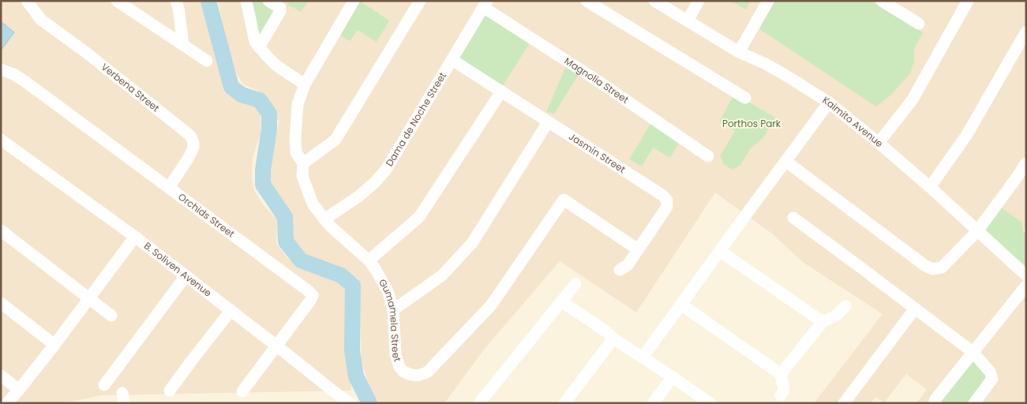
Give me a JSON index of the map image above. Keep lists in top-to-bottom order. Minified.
{"streets":{"street":["Magnolia Street","Verbena Street","Dama de Noche Street","Kaimito Avenue","Jasmin Street","Orchids Street","B. Soliven Avenue","Gumamela Street"]},"crossings":[["Magnolia Street","Dama de Noche Street"],["Verbena Street","Orchids Street"],["Dama de Noche Street","Jasmin Street"],["Dama de Noche Street","Gumamela Street"],["Jasmin Street","Gumamela Street"],["Orchids Street","B. Soliven Avenue"]],"parks":["Porthos Park"]}
